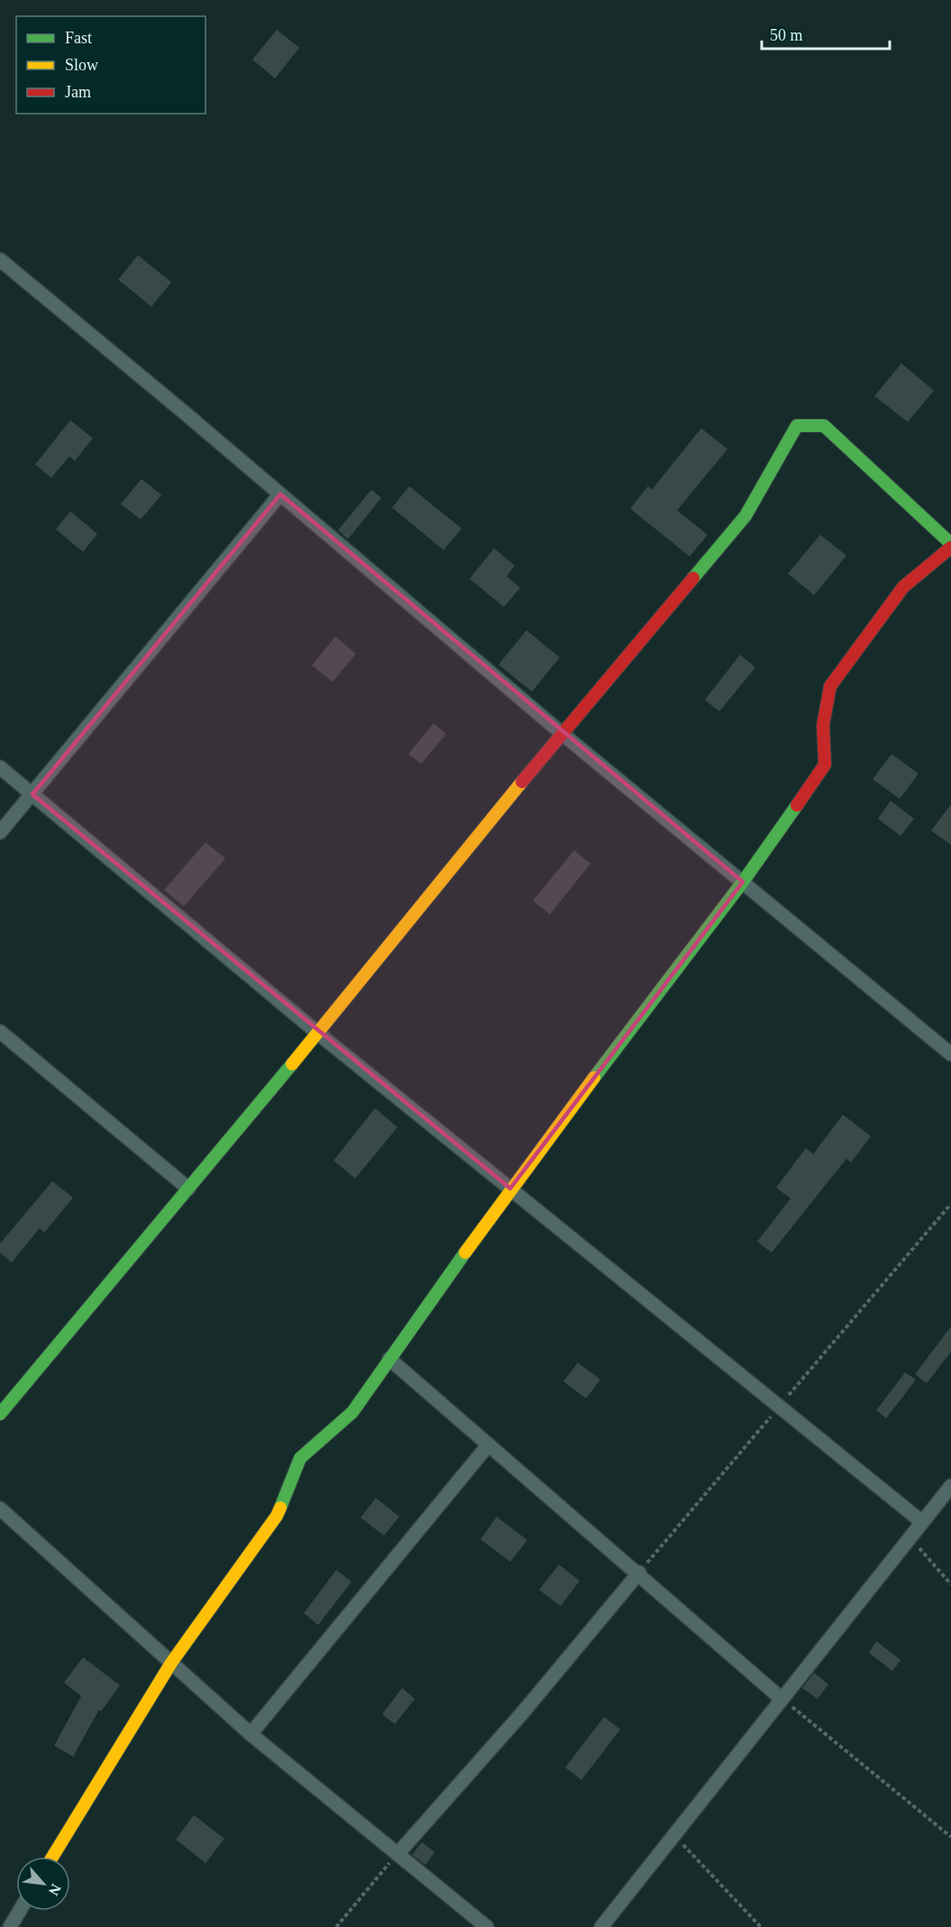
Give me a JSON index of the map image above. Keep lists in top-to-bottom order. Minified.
{"legend":["Fast","Slow","Jam"],"scale_bar":"50 m","north":"bottom right"}
